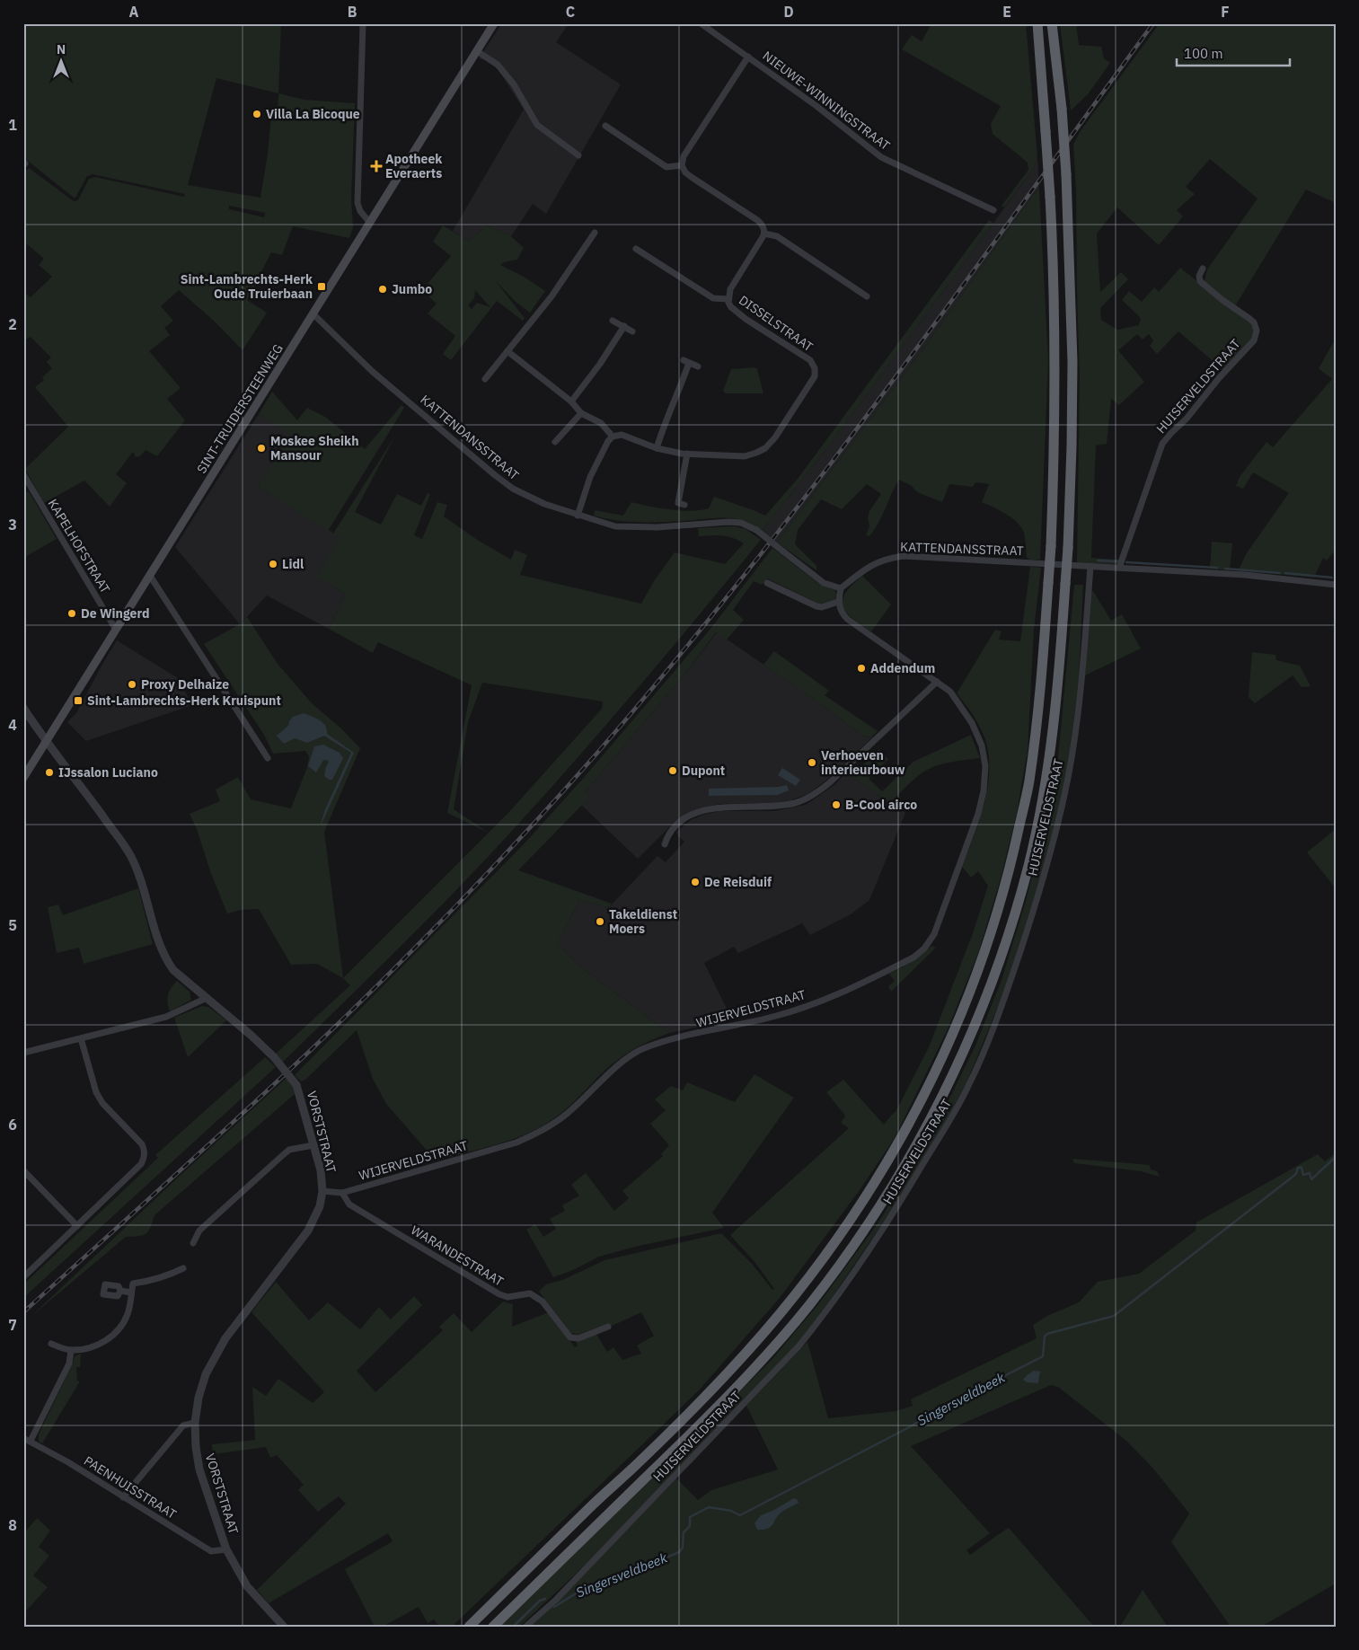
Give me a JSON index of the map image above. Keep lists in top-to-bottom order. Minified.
{"streets":{"main road":["SINT-TRUIDERSTEENWEG"],"street":["NIEUWE-WINNINGSTRAAT","DISSELSTRAAT","HUISERVELDSTRAAT","KATTENDANSSTRAAT","KAPELHOFSTRAAT","WIJERVELDSTRAAT","VORSTSTRAAT","WARANDESTRAAT","PAENHUISSTRAAT"]},"crossings":[["HUISERVELDSTRAAT","KATTENDANSSTRAAT"],["SINT-TRUIDERSTEENWEG","KATTENDANSSTRAAT"],["SINT-TRUIDERSTEENWEG","KAPELHOFSTRAAT"],["SINT-TRUIDERSTEENWEG","VORSTSTRAAT"],["WIJERVELDSTRAAT","VORSTSTRAAT"],["WIJERVELDSTRAAT","WARANDESTRAAT"],["VORSTSTRAAT","PAENHUISSTRAAT"]],"water":["Singersveldbeek"],"places":{"other":["Villa La Bicoque","Jumbo","Moskee Sheikh Mansour","Lidl","De Wingerd","Addendum","Proxy Delhaize","Verhoeven interieurbouw","Dupont","IJssalon Luciano","B-Cool airco","De Reisduif","Takeldienst Moers"],"health":["Apotheek Everaerts"],"transit":["Sint-Lambrechts-Herk Oude Truierbaan","Sint-Lambrechts-Herk Kruispunt"]},"scale_bar":"100 m","north":"top","grid":{"columns":["A","B","C","D","E","F"],"rows":["1","2","3","4","5","6","7","8"]}}
